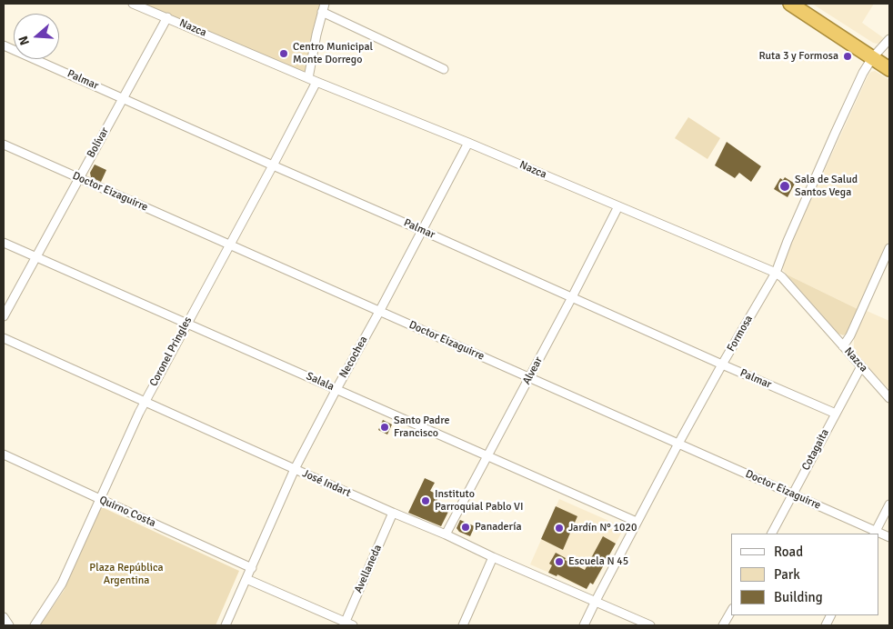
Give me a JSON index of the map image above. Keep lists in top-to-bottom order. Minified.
{"streets":{"street":["Nazca","Palmar","Bolívar","Doctor Eizaguirre","Formosa","Coronel Pringles","Necochea","Alvear","Salala","Cotagaita","José Indart","Quirno Costa","Avellaneda"]},"crossings":[["Nazca","Bolívar"],["Nazca","Formosa"],["Nazca","Coronel Pringles"],["Nazca","Necochea"],["Nazca","Alvear"],["Nazca","Cotagaita"],["Palmar","Bolívar"],["Palmar","Formosa"],["Palmar","Coronel Pringles"],["Palmar","Necochea"],["Palmar","Alvear"],["Palmar","Cotagaita"],["Bolívar","Doctor Eizaguirre"],["Bolívar","Salala"],["Doctor Eizaguirre","Formosa"],["Doctor Eizaguirre","Coronel Pringles"],["Doctor Eizaguirre","Necochea"],["Doctor Eizaguirre","Alvear"],["Doctor Eizaguirre","Cotagaita"],["Formosa","Salala"],["Formosa","José Indart"],["Coronel Pringles","Salala"],["Coronel Pringles","José Indart"],["Coronel Pringles","Quirno Costa"],["Necochea","Salala"],["Necochea","José Indart"],["Necochea","Quirno Costa"],["Alvear","Salala"],["Alvear","José Indart"],["José Indart","Avellaneda"]],"parks":["Plaza República Argentina"],"places":["Centro Municipal Monte Dorrego","Ruta 3 y Formosa","Sala de Salud Santos Vega","Santo Padre Francisco","Instituto Parroquial Pablo VI","Panadería","Jardín N° 1020","Escuela N 45"],"legend":["Road","Park","Building"],"north":"left"}
